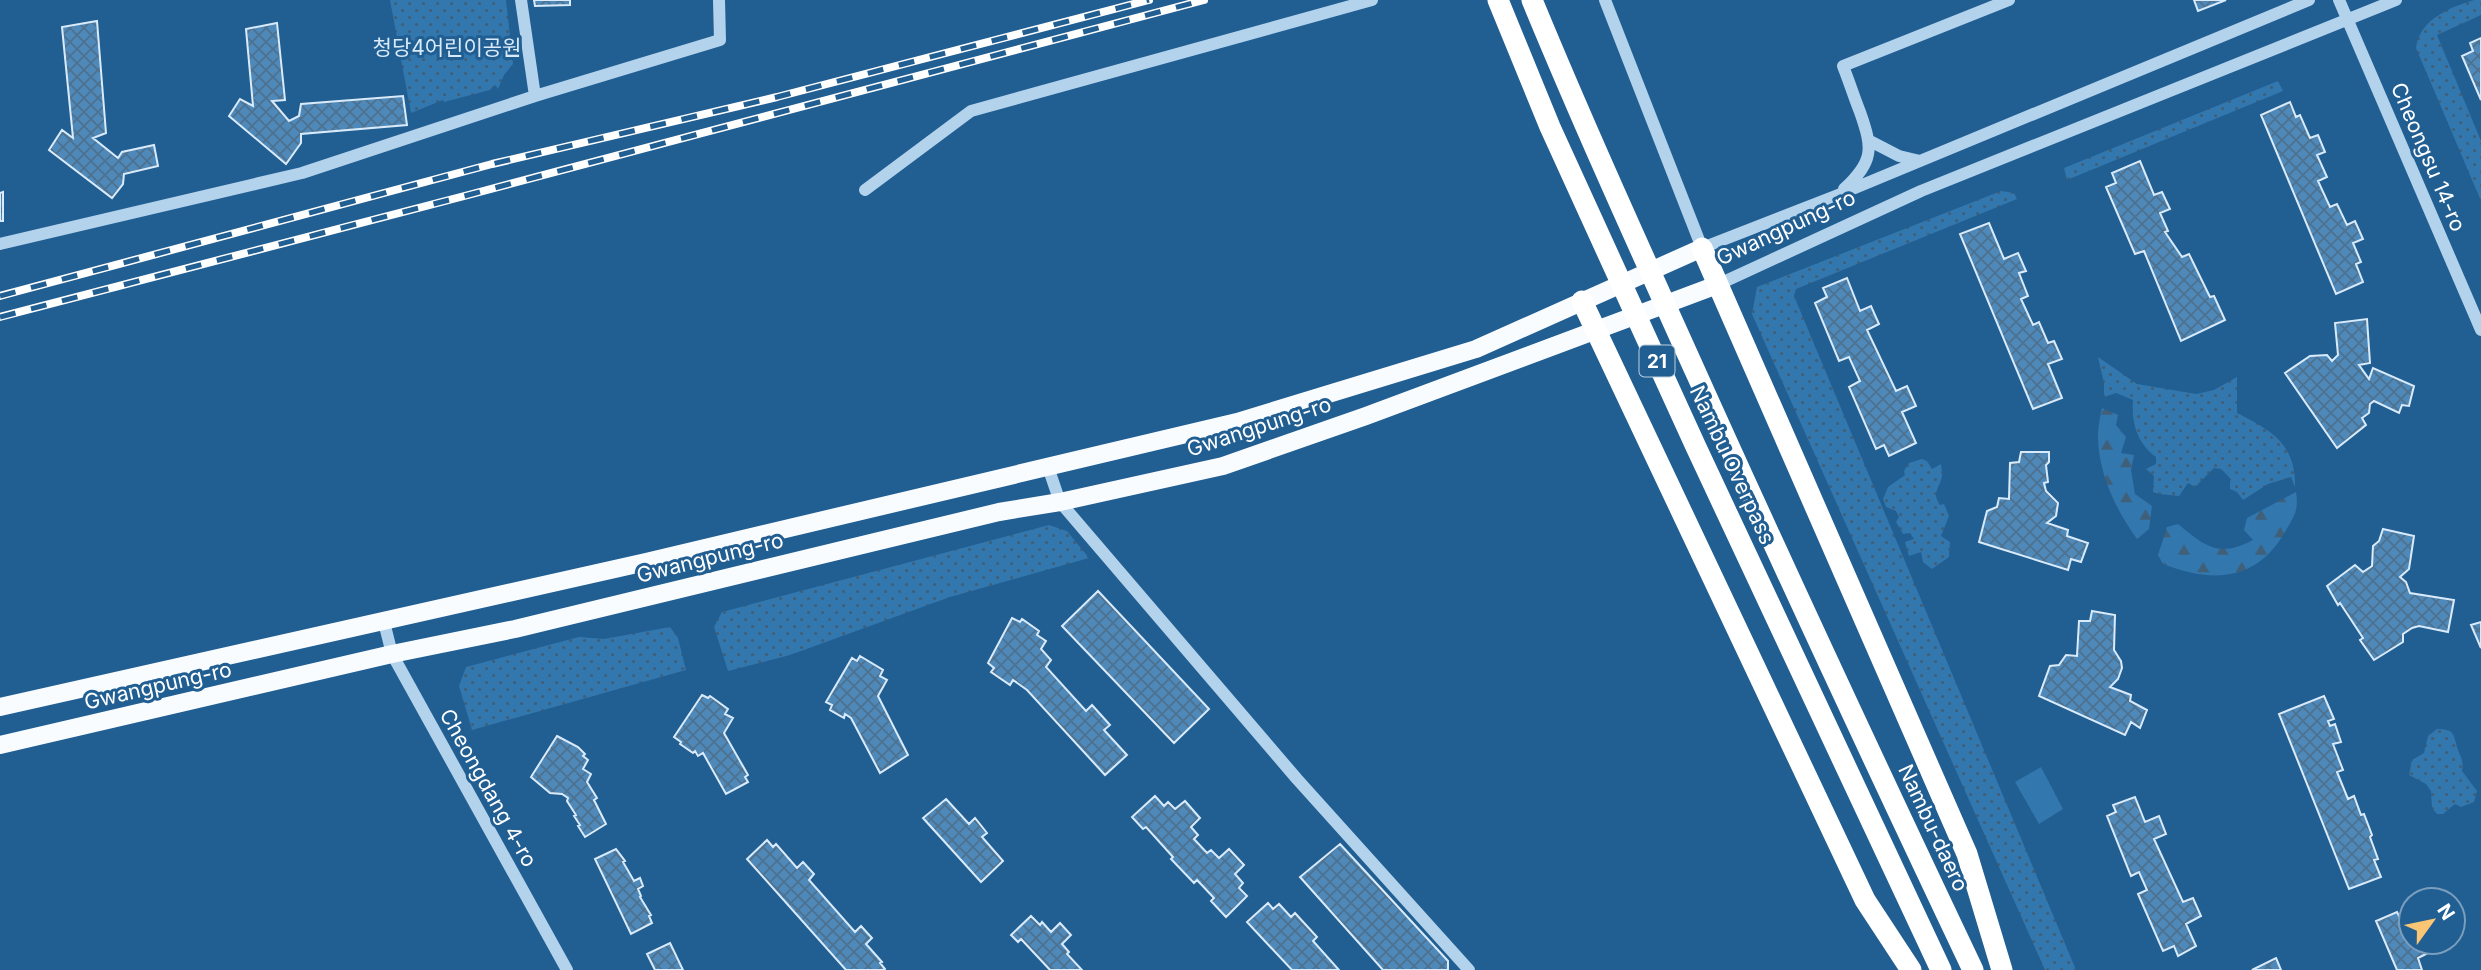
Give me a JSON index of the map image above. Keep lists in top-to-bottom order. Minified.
{"streets":{"highway":["21","Nambu Overpass","Nambu-daero"],"main road":["Gwangpung-ro"],"street":["Cheongsu 14-ro","Cheongdang 4-ro"]},"crossings":[["Cheongsu 14-ro","Gwangpung-ro"],["Gwangpung-ro","Cheongdang 4-ro"],["Nambu Overpass","Nambu-daero"]],"parks":["청당4어린이공원"],"north":"top right"}
